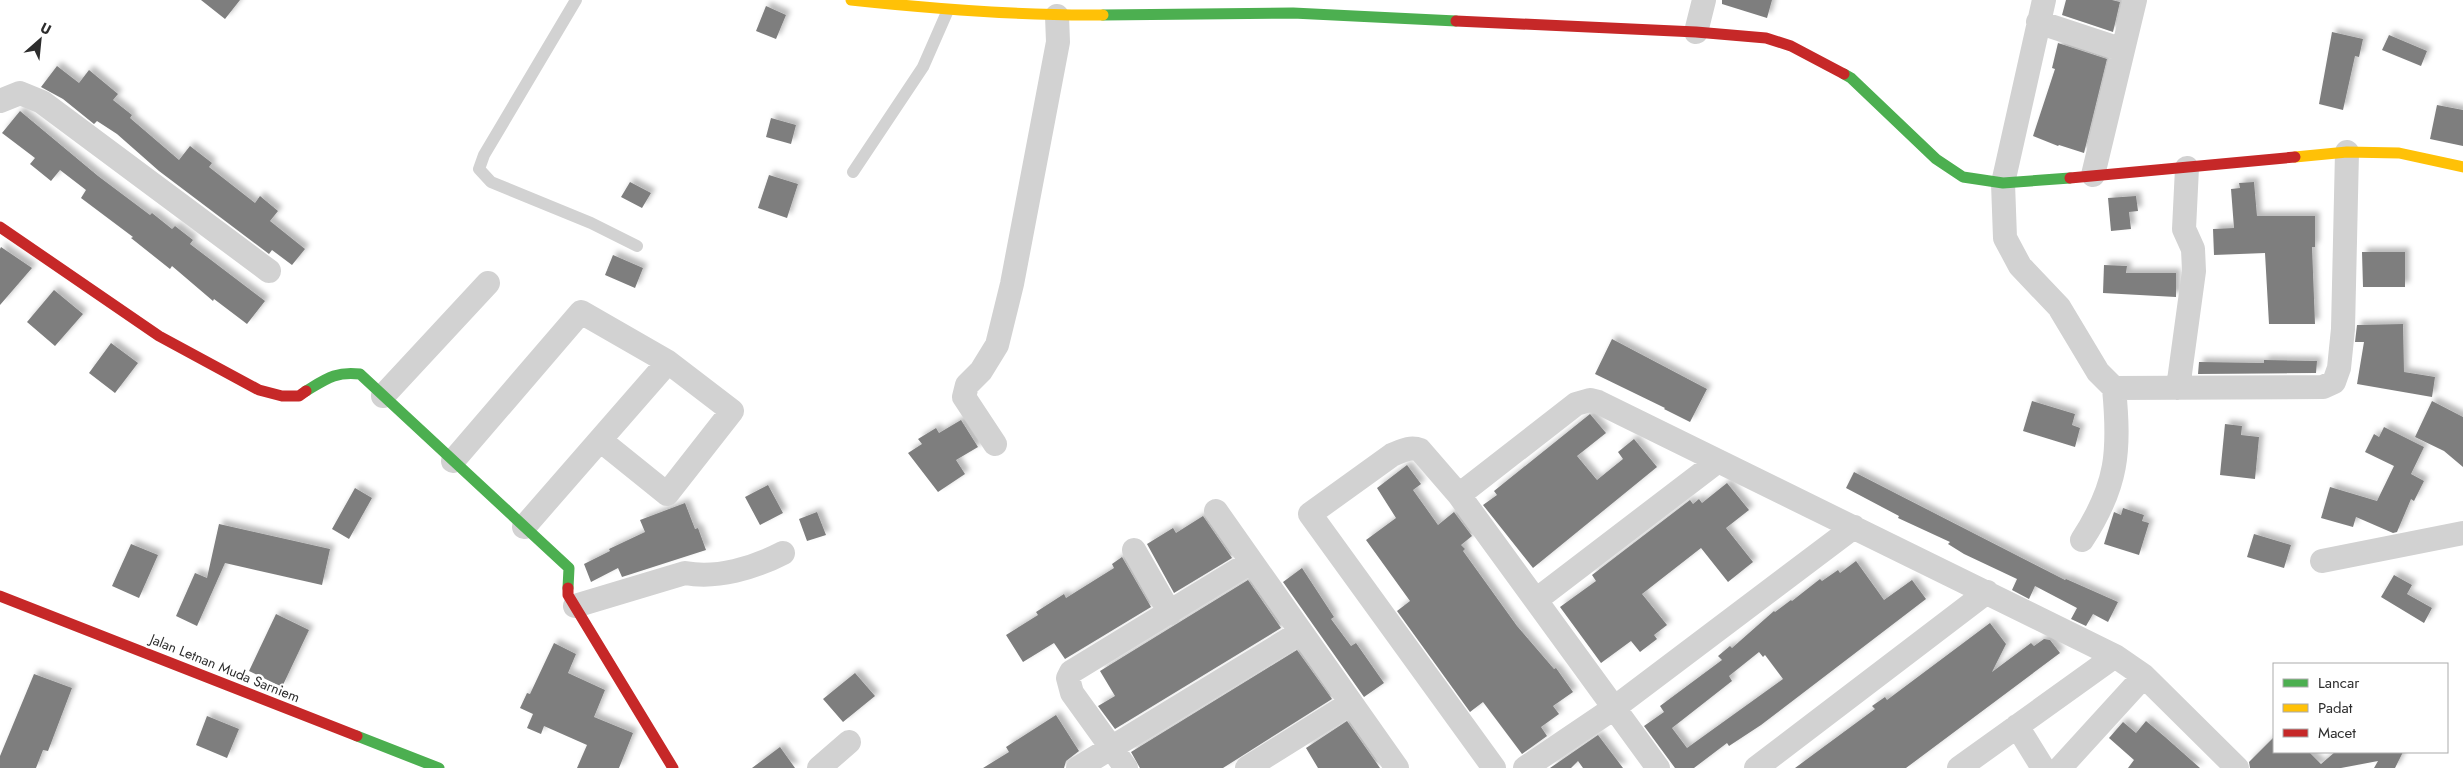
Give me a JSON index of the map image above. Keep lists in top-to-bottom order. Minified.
{"streets":{"street":["Jalan Letnan Muda Sarniem"]},"legend":["Lancar","Padat","Macet"],"north":"top right"}
